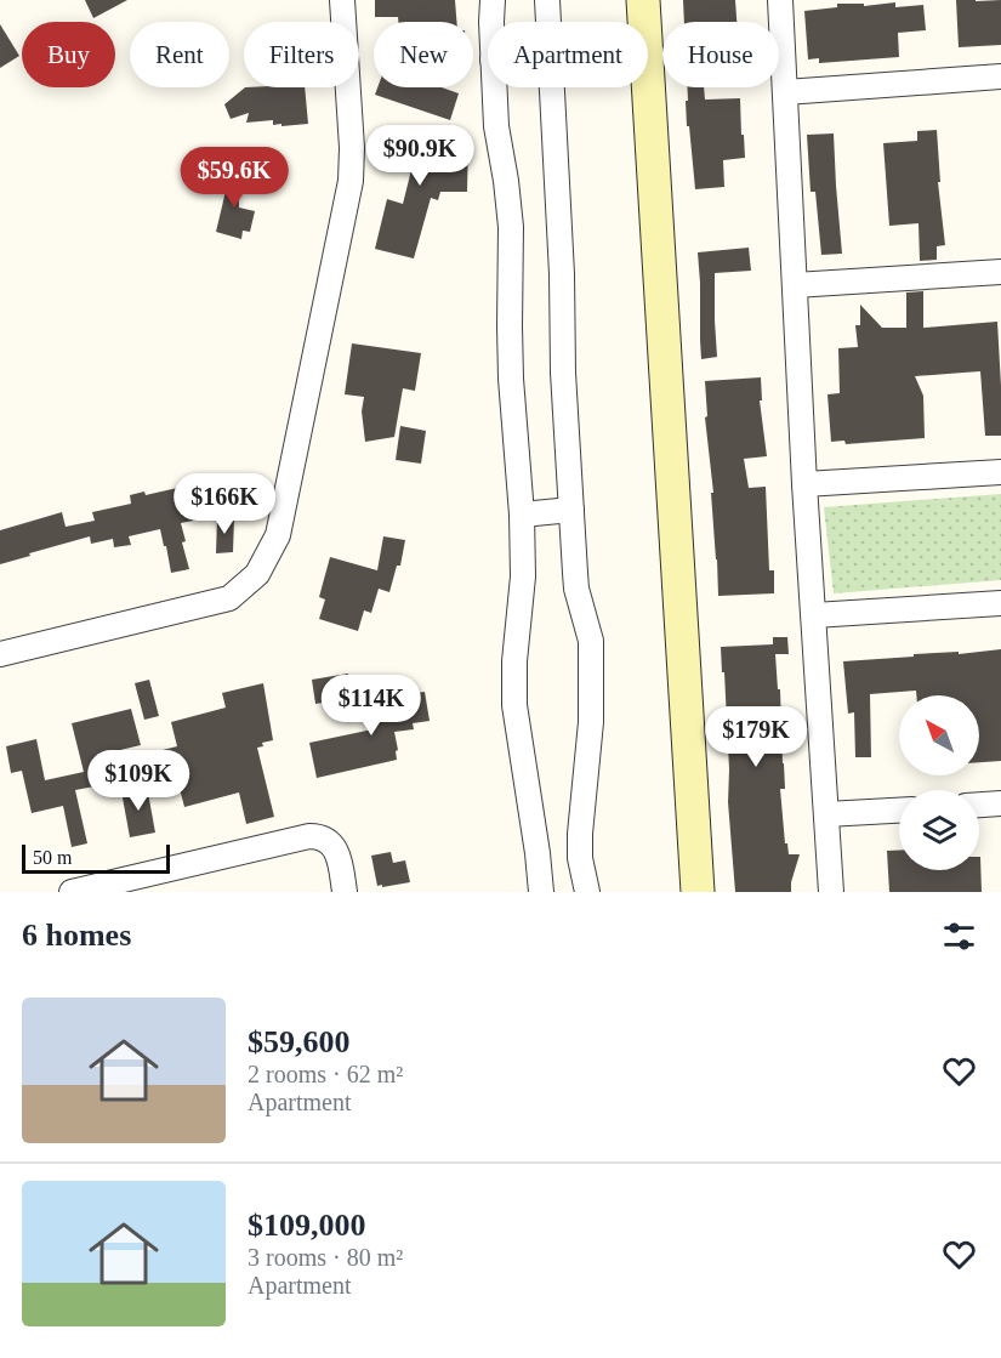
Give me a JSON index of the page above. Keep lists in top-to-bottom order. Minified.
{"scale_bar":"50 m","north":"top left","page":{"chip":["Buy","Rent","Filters","New","Apartment","House"],"price":["$90.9K","$59.6K","$166K","$114K","$179K","$109K"],"scale":"50 m","heading":"6 homes","list":[{"name":"$59,600","note":"2 rooms · 62 m² · Apartment"},{"name":"$109,000","note":"3 rooms · 80 m² · Apartment"}]}}
